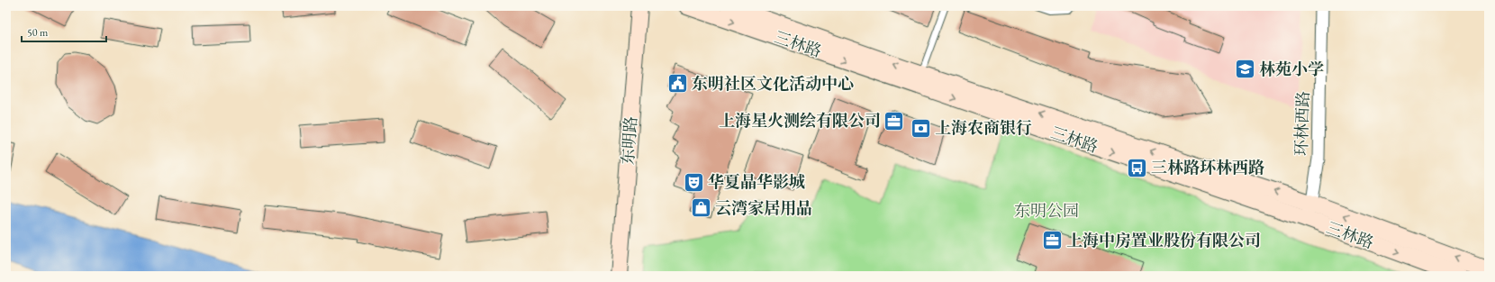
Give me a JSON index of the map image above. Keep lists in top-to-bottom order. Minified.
{"streets":{"main road":["三林路","东明路"],"street":["环林西路"]},"crossings":[["三林路","环林西路"]],"parks":["东明公园"],"places":{"school or university":["林苑小学"],"public building":["东明社区文化活动中心"],"office":["上海星火测绘有限公司","上海中房置业股份有限公司"],"bank":["上海农商银行"],"bus stop":["三林路环林西路"],"theatre":["华夏晶华影城"],"shop":["云湾家居用品"]},"scale_bar":"50 m"}
